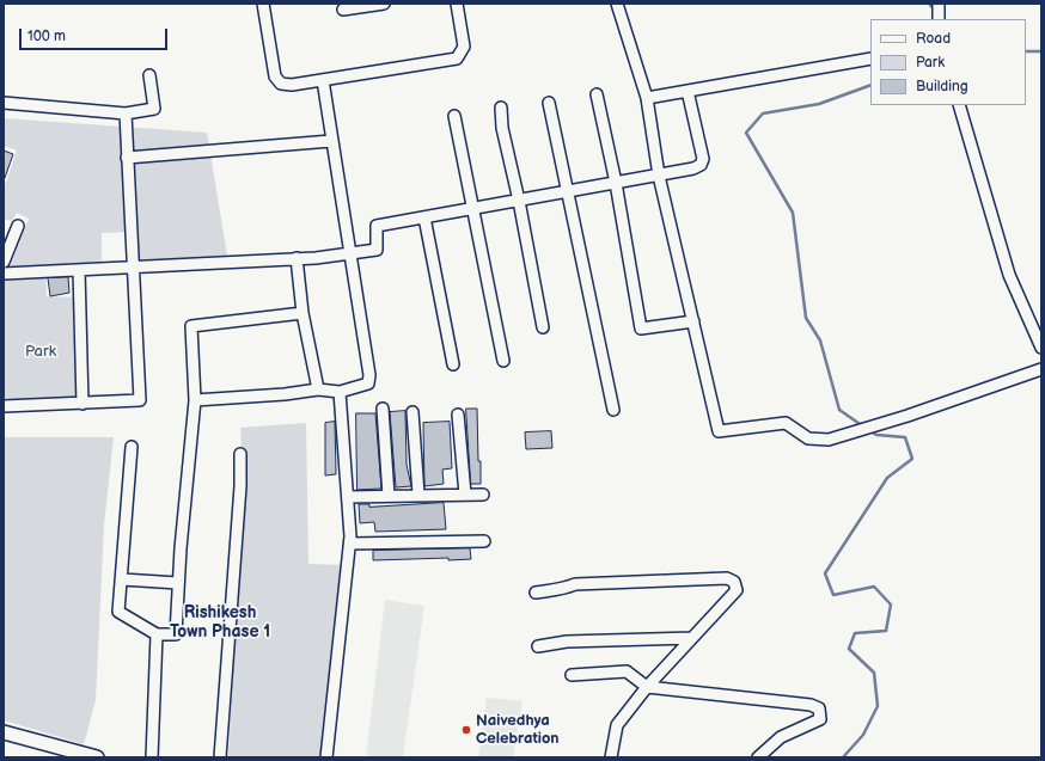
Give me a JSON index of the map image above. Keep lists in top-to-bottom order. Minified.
{"districts":["Rishikesh Town Phase 1"],"parks":["Park"],"places":["Naivedhya Celebration"],"legend":["Road","Park","Building"],"scale_bar":"100 m"}
